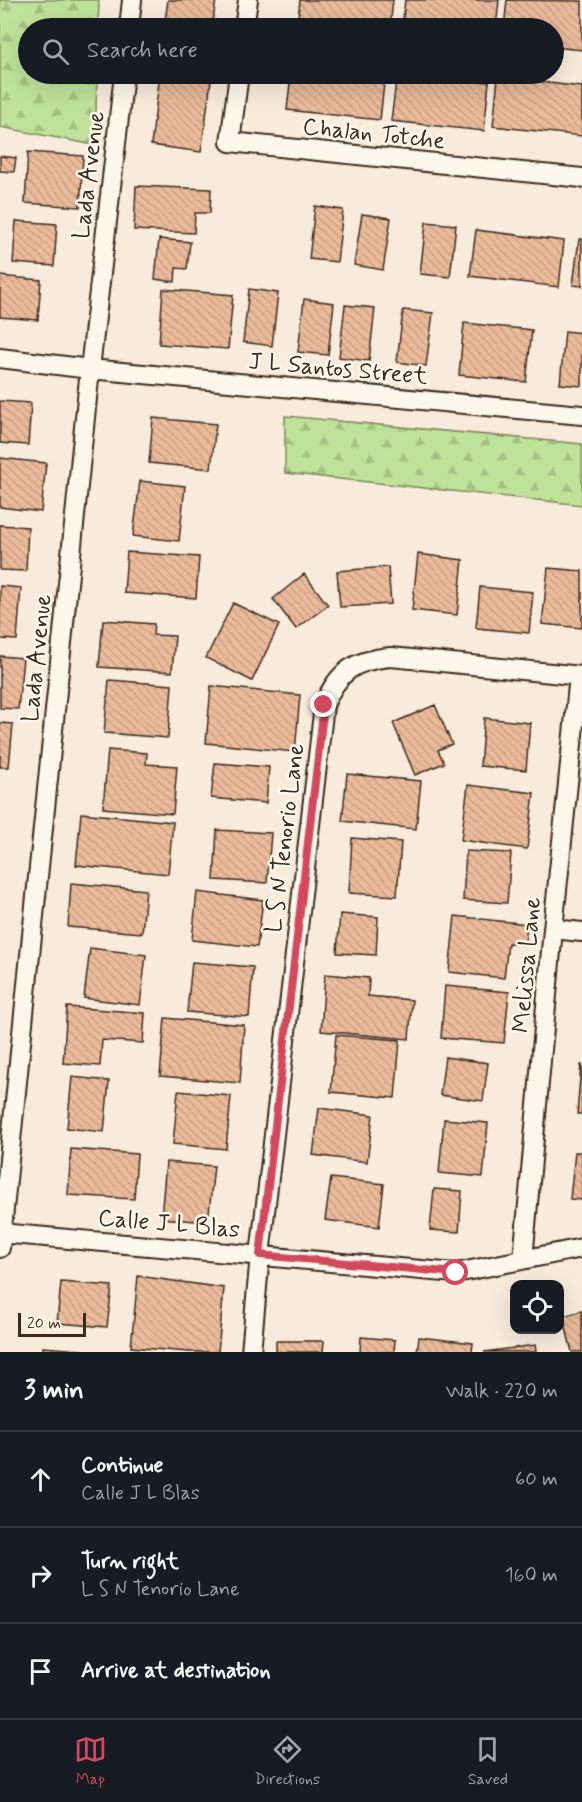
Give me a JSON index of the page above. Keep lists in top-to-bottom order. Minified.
{"streets":{"street":["Chalan Totche","Lada Avenue","J L Santos Street","L S N Tenorio Lane","Melissa Lane","Calle J L Blas"]},"crossings":[["Lada Avenue","J L Santos Street"],["Lada Avenue","Calle J L Blas"],["L S N Tenorio Lane","Melissa Lane"],["L S N Tenorio Lane","Calle J L Blas"],["Melissa Lane","Calle J L Blas"]],"scale_bar":"20 m","page":{"search":"Search here","scale":"20 m","heading":["3 min","Walk · 220 m"],"list":[["Continue","Calle J L Blas","60 m"],["Turn right","L S N Tenorio Lane","160 m"],"Arrive at destination"],"nav":["Map","Directions","Saved"]}}
